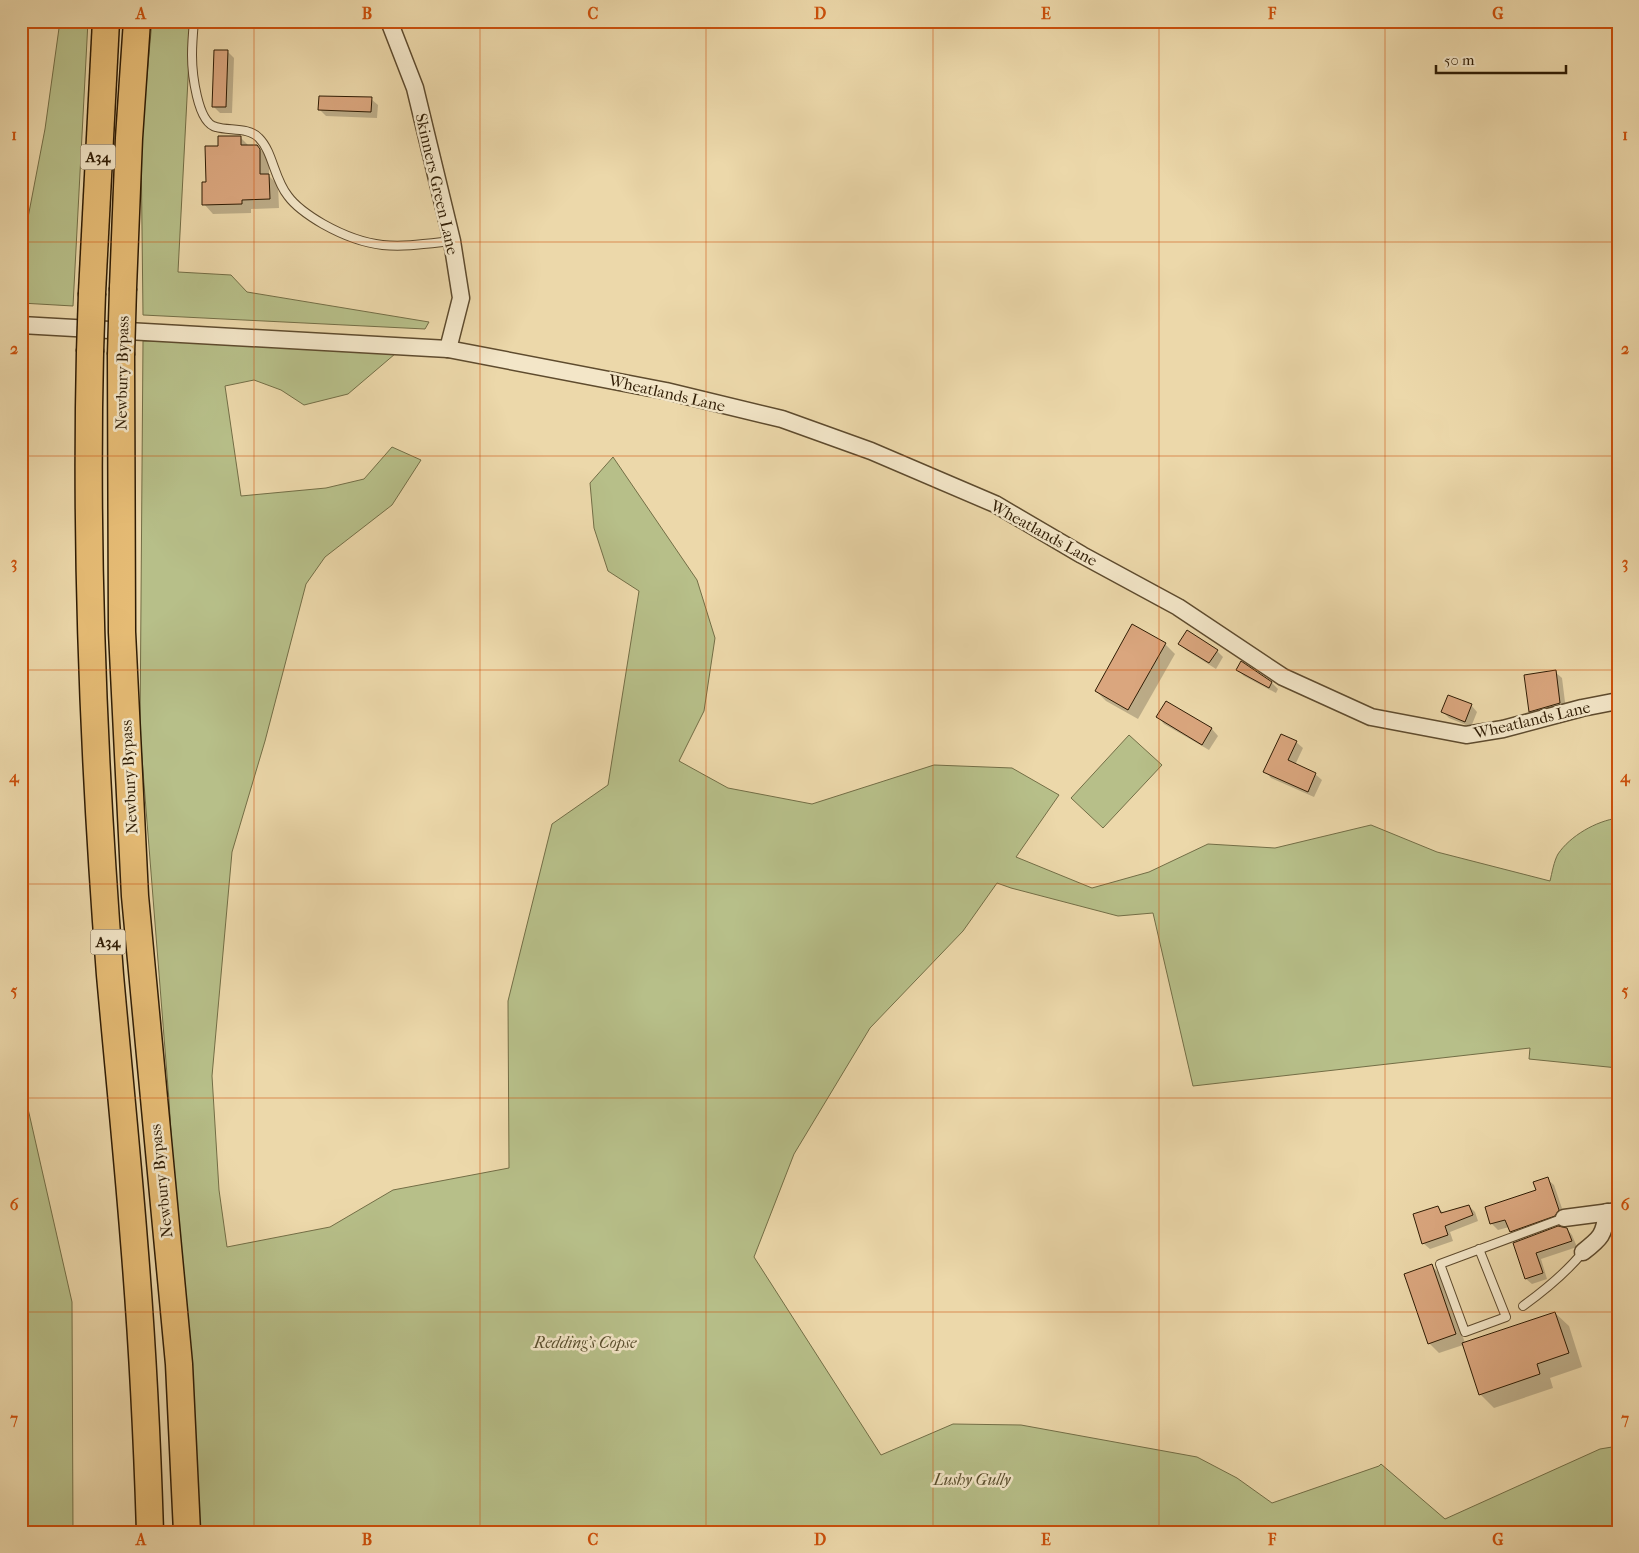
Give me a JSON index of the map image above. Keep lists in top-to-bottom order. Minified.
{"streets":{"highway":["A34","Newbury Bypass"],"street":["Skinners Green Lane","Wheatlands Lane"]},"crossings":[["Skinners Green Lane","Wheatlands Lane"]],"parks":["Redding's Copse","Lushy Gully"],"scale_bar":"50 m","grid":{"columns":["A","B","C","D","E","F","G"],"rows":["1","2","3","4","5","6","7"]}}
